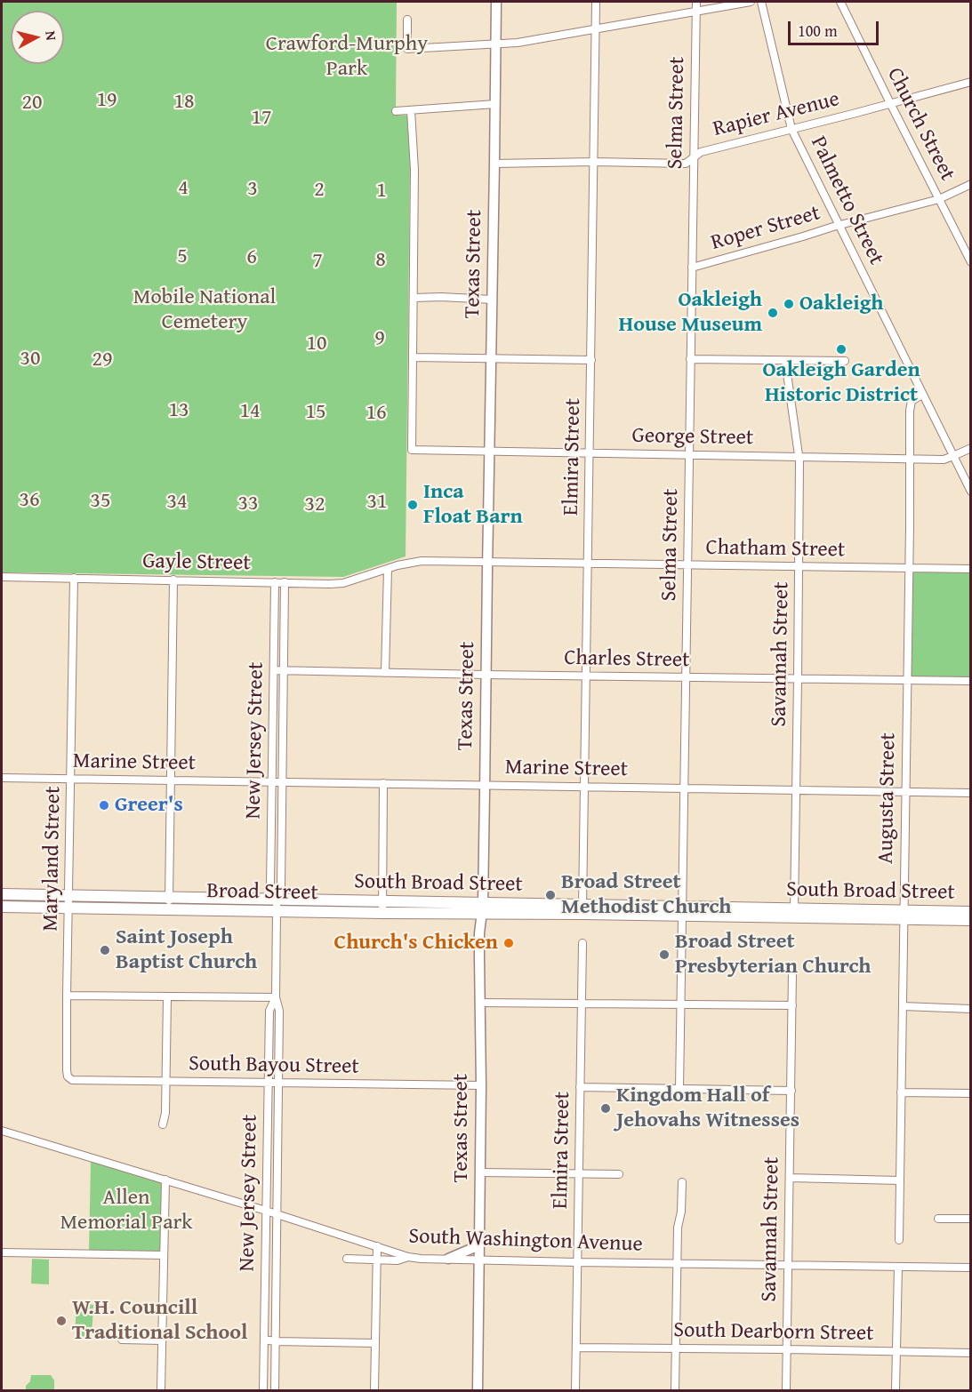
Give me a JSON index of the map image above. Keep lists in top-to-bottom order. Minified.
{"streets":{"main road":["South Broad Street","Broad Street"],"street":["Selma Street","Rapier Avenue","Church Street","Palmetto Street","Roper Street","Texas Street","George Street","Elmira Street","Chatham Street","Gayle Street","Savannah Street","Charles Street","New Jersey Street","Marine Street","Augusta Street","Maryland Street","South Bayou Street","South Washington Avenue","South Dearborn Street"]},"crossings":[["Selma Street","Rapier Avenue"],["Selma Street","Roper Street"],["Selma Street","George Street"],["Selma Street","Chatham Street"],["Selma Street","Charles Street"],["Selma Street","Marine Street"],["Selma Street","Broad Street"],["Rapier Avenue","Church Street"],["Rapier Avenue","Palmetto Street"],["Rapier Avenue","Texas Street"],["Rapier Avenue","Elmira Street"],["Church Street","Roper Street"],["Palmetto Street","Roper Street"],["Palmetto Street","George Street"],["Palmetto Street","Augusta Street"],["Texas Street","George Street"],["Texas Street","Chatham Street"],["Texas Street","Charles Street"],["Texas Street","Marine Street"],["Texas Street","South Broad Street"],["Texas Street","Broad Street"],["Texas Street","South Bayou Street"],["Texas Street","South Washington Avenue"],["George Street","Elmira Street"],["George Street","Savannah Street"],["George Street","Augusta Street"],["Elmira Street","Chatham Street"],["Elmira Street","Charles Street"],["Elmira Street","Marine Street"],["Elmira Street","Broad Street"],["Elmira Street","South Washington Avenue"],["Elmira Street","South Dearborn Street"],["Chatham Street","Gayle Street"],["Chatham Street","Savannah Street"],["Chatham Street","Augusta Street"],["Gayle Street","New Jersey Street"],["Gayle Street","Maryland Street"],["Savannah Street","Charles Street"],["Savannah Street","Marine Street"],["Savannah Street","Broad Street"],["Savannah Street","South Washington Avenue"],["Savannah Street","South Dearborn Street"],["Charles Street","New Jersey Street"],["Charles Street","Augusta Street"],["New Jersey Street","Marine Street"],["New Jersey Street","South Broad Street"],["New Jersey Street","Broad Street"],["New Jersey Street","South Bayou Street"],["New Jersey Street","South Washington Avenue"],["Marine Street","Augusta Street"],["Marine Street","Maryland Street"],["Augusta Street","South Broad Street"],["Augusta Street","Broad Street"],["Maryland Street","South Broad Street"],["Maryland Street","Broad Street"],["Maryland Street","South Bayou Street"],["South Broad Street","Broad Street"]],"parks":["Crawford-Murphy Park","19","18","20","17","4","3","2","1","5","6","8","7","Mobile National Cemetery","9","10","30","29","13","14","15","16","36","35","34","31","33","32","Allen Memorial Park"],"places":["Oakleigh","Oakleigh House Museum","Oakleigh Garden Historic District","Inca Float Barn","Greer's","Broad Street Methodist Church","Church's Chicken","Saint Joseph Baptist Church","Broad Street Presbyterian Church","Kingdom Hall of Jehovahs Witnesses","W.H. Councill Traditional School"],"scale_bar":"100 m","north":"right"}
